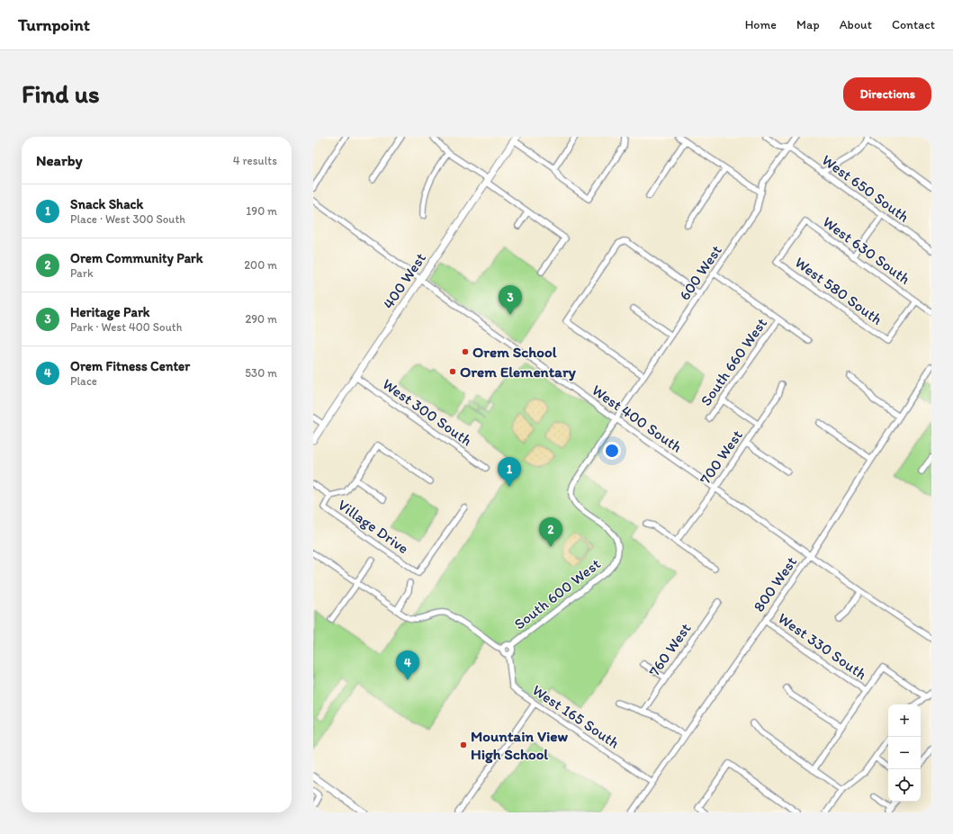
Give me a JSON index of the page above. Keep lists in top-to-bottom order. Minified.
{"streets":{"main road":["400 West"],"street":["West 650 South","West 630 South","600 West","West 580 South","South 660 West","West 300 South","West 400 South","700 West","Village Drive","800 West","South 600 West","West 330 South","760 West","West 165 South"]},"crossings":[["West 650 South","600 West"],["West 630 South","West 580 South"],["600 West","West 400 South"],["600 West","South 600 West"],["400 West","West 300 South"],["400 West","West 400 South"],["West 400 South","700 West"],["West 400 South","800 West"],["West 400 South","South 600 West"],["800 West","West 330 South"],["800 West","West 165 South"],["South 600 West","West 165 South"]],"places":["Orem School","Orem Elementary","Mountain View High School"],"page":{"header":"Turnpoint","nav":["Home","Map","About","Contact"],"buttons":"Directions","title":"Find us","heading":["Nearby","4 results"],"list":[{"mark":"1","name":"Snack Shack","note":"Place · West 300 South","value":"190 m"},{"mark":"2","name":"Orem Community Park","note":"Park","value":"200 m"},{"mark":"3","name":"Heritage Park","note":"Park · West 400 South","value":"290 m"},{"mark":"4","name":"Orem Fitness Center","note":"Place","value":"530 m"}],"pins":["3","1","2","4"],"map_buttons":["+","−"]}}
